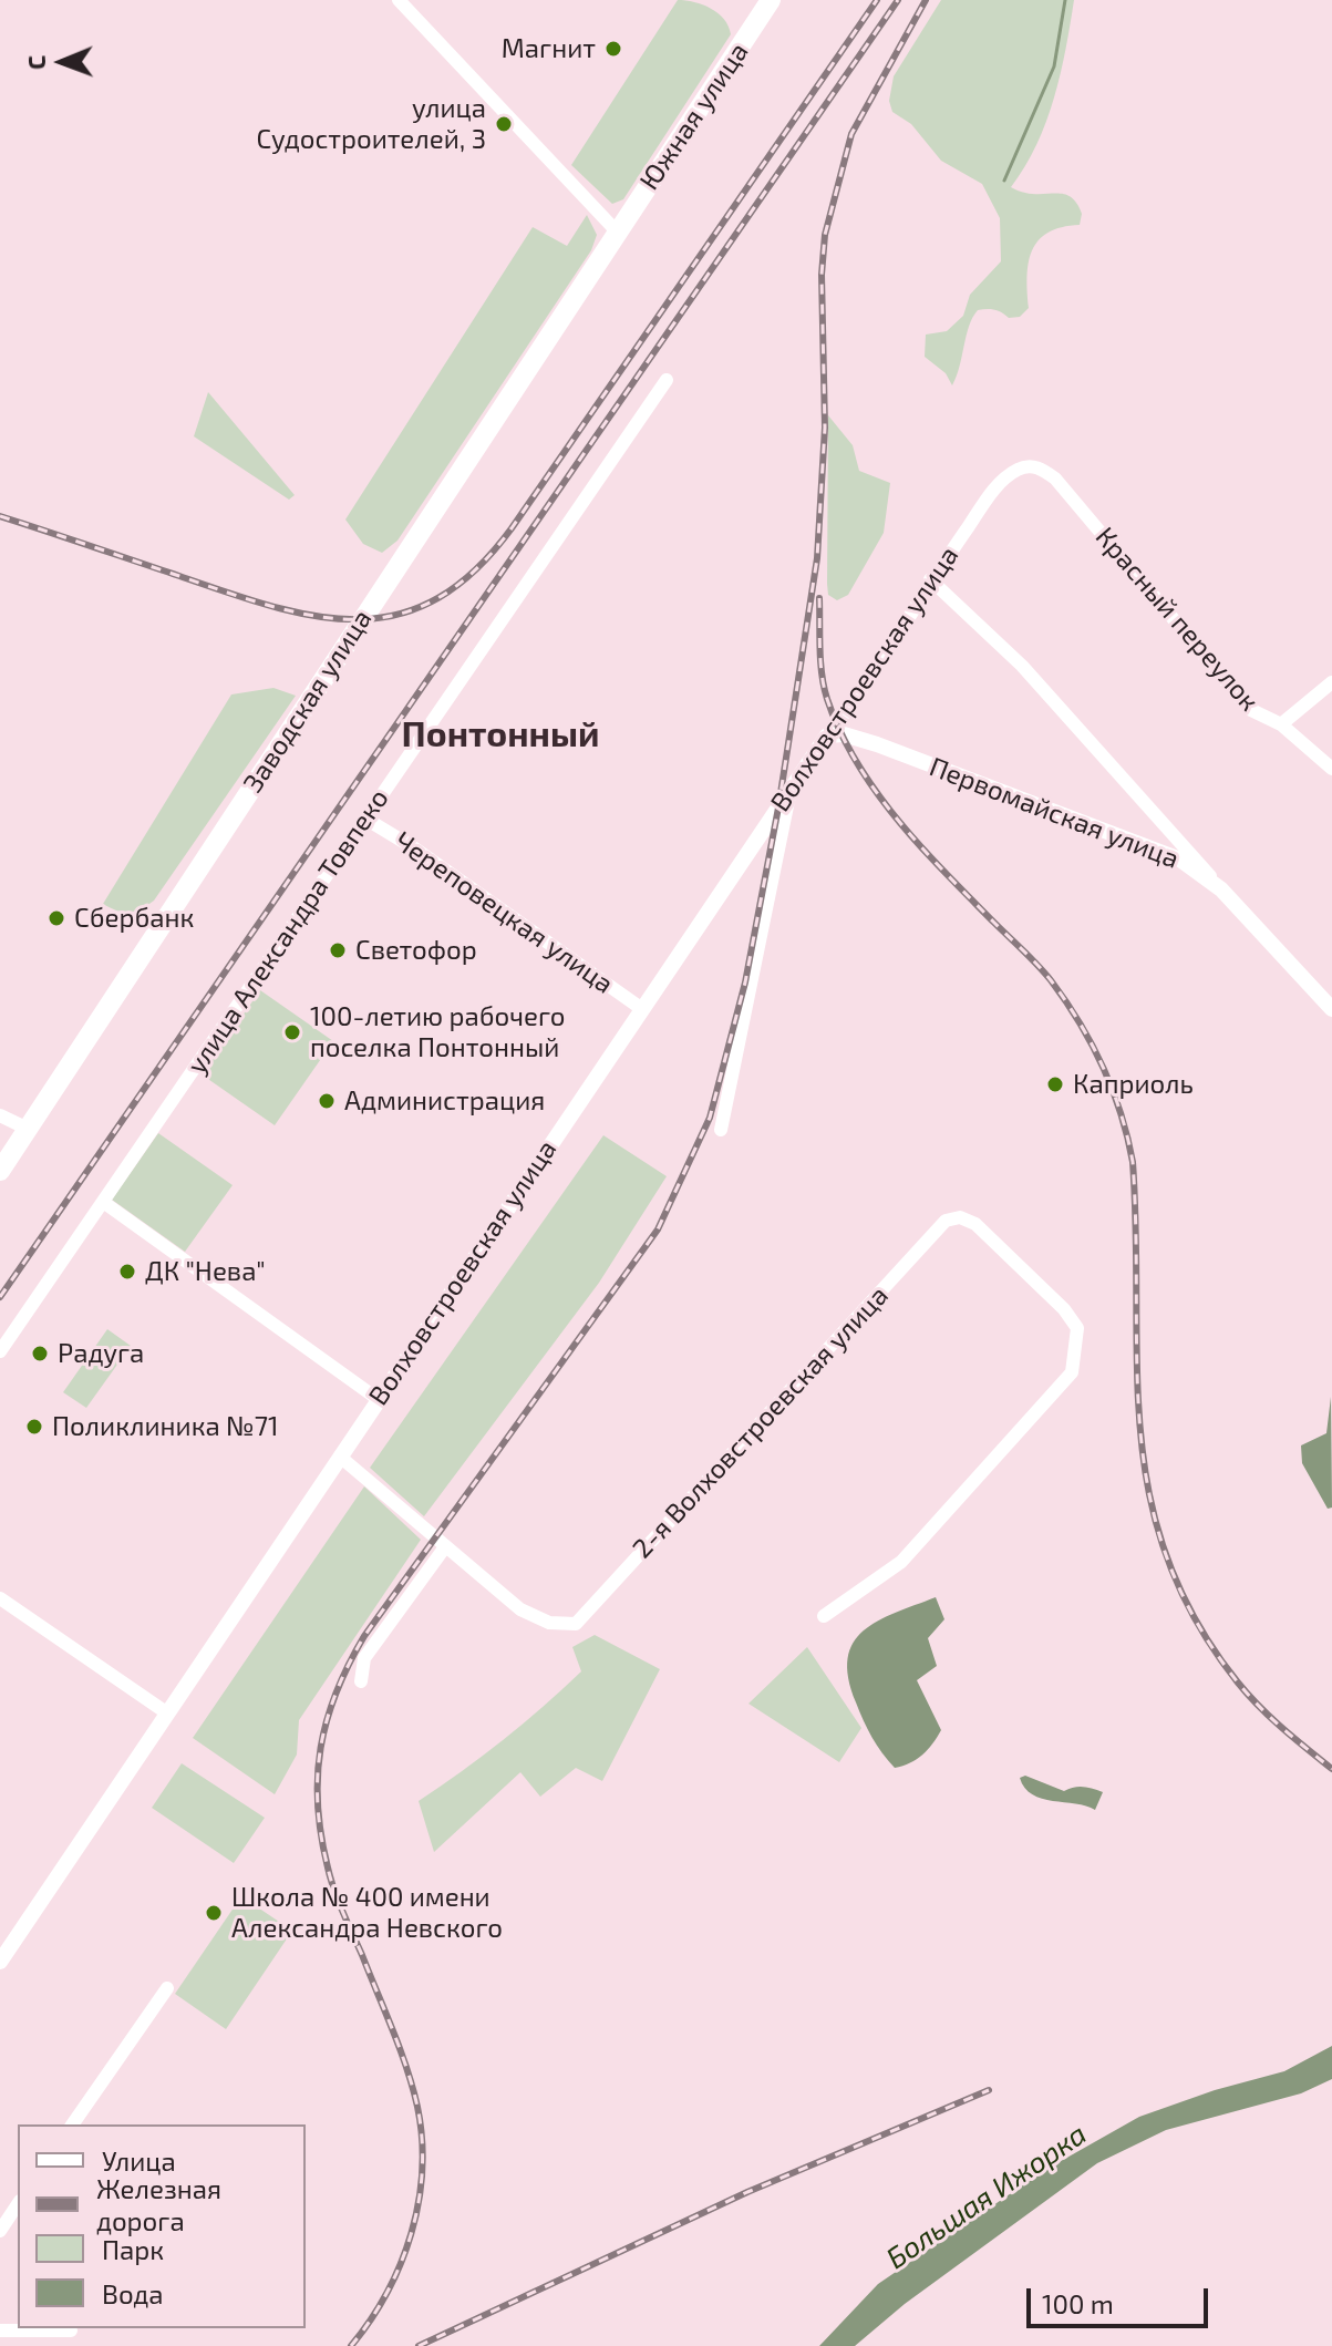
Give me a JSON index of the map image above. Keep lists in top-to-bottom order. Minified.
{"streets":{"main road":["Южная улица","Заводская улица"],"street":["Красный переулок","Волховстроевская улица","Первомайская улица","Череповецкая улица","улица Александра Товпеко","2-я Волховстроевская улица"]},"crossings":[["Южная улица","Заводская улица"],["Красный переулок","Волховстроевская улица"],["Волховстроевская улица","Первомайская улица"],["Волховстроевская улица","Череповецкая улица"],["Череповецкая улица","улица Александра Товпеко"]],"districts":["Понтонный"],"water":["Большая Ижорка"],"places":["Магнит","улица Судостроителей, 3","Сбербанк","Светофор","100-летию рабочего поселка Понтонный","Каприоль","Администрация","ДК \"Нева\"","Радуга","Поликлиника №71","Школа № 400 имени Александра Невского"],"legend":["Улица","Железная дорога","Парк","Вода"],"scale_bar":"100 m","north":"left"}
